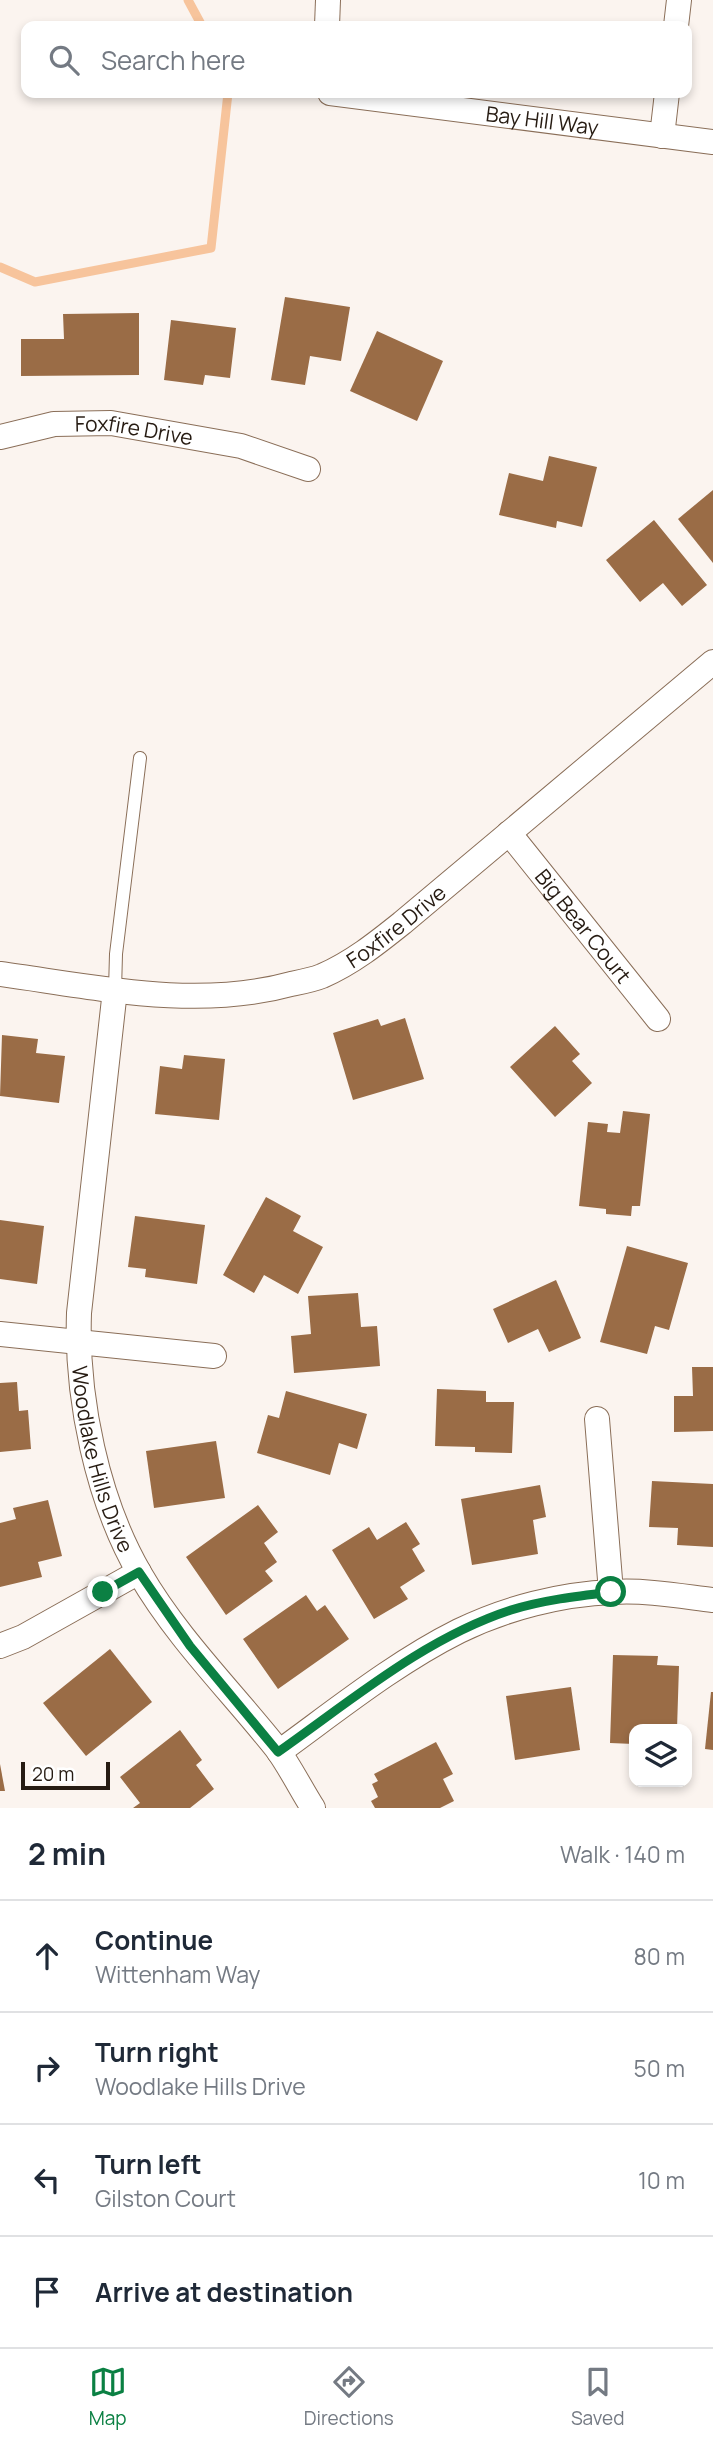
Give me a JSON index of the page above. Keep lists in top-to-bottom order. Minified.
{"streets":{"street":["Bay Hill Way","Foxfire Drive","Big Bear Court","Woodlake Hills Drive"]},"crossings":[["Foxfire Drive","Big Bear Court"],["Foxfire Drive","Woodlake Hills Drive"]],"scale_bar":"20 m","page":{"search":"Search here","scale":"20 m","heading":["2 min","Walk · 140 m"],"list":[["Continue","Wittenham Way","80 m"],["Turn right","Woodlake Hills Drive","50 m"],["Turn left","Gilston Court","10 m"],"Arrive at destination"],"nav":["Map","Directions","Saved"]}}
